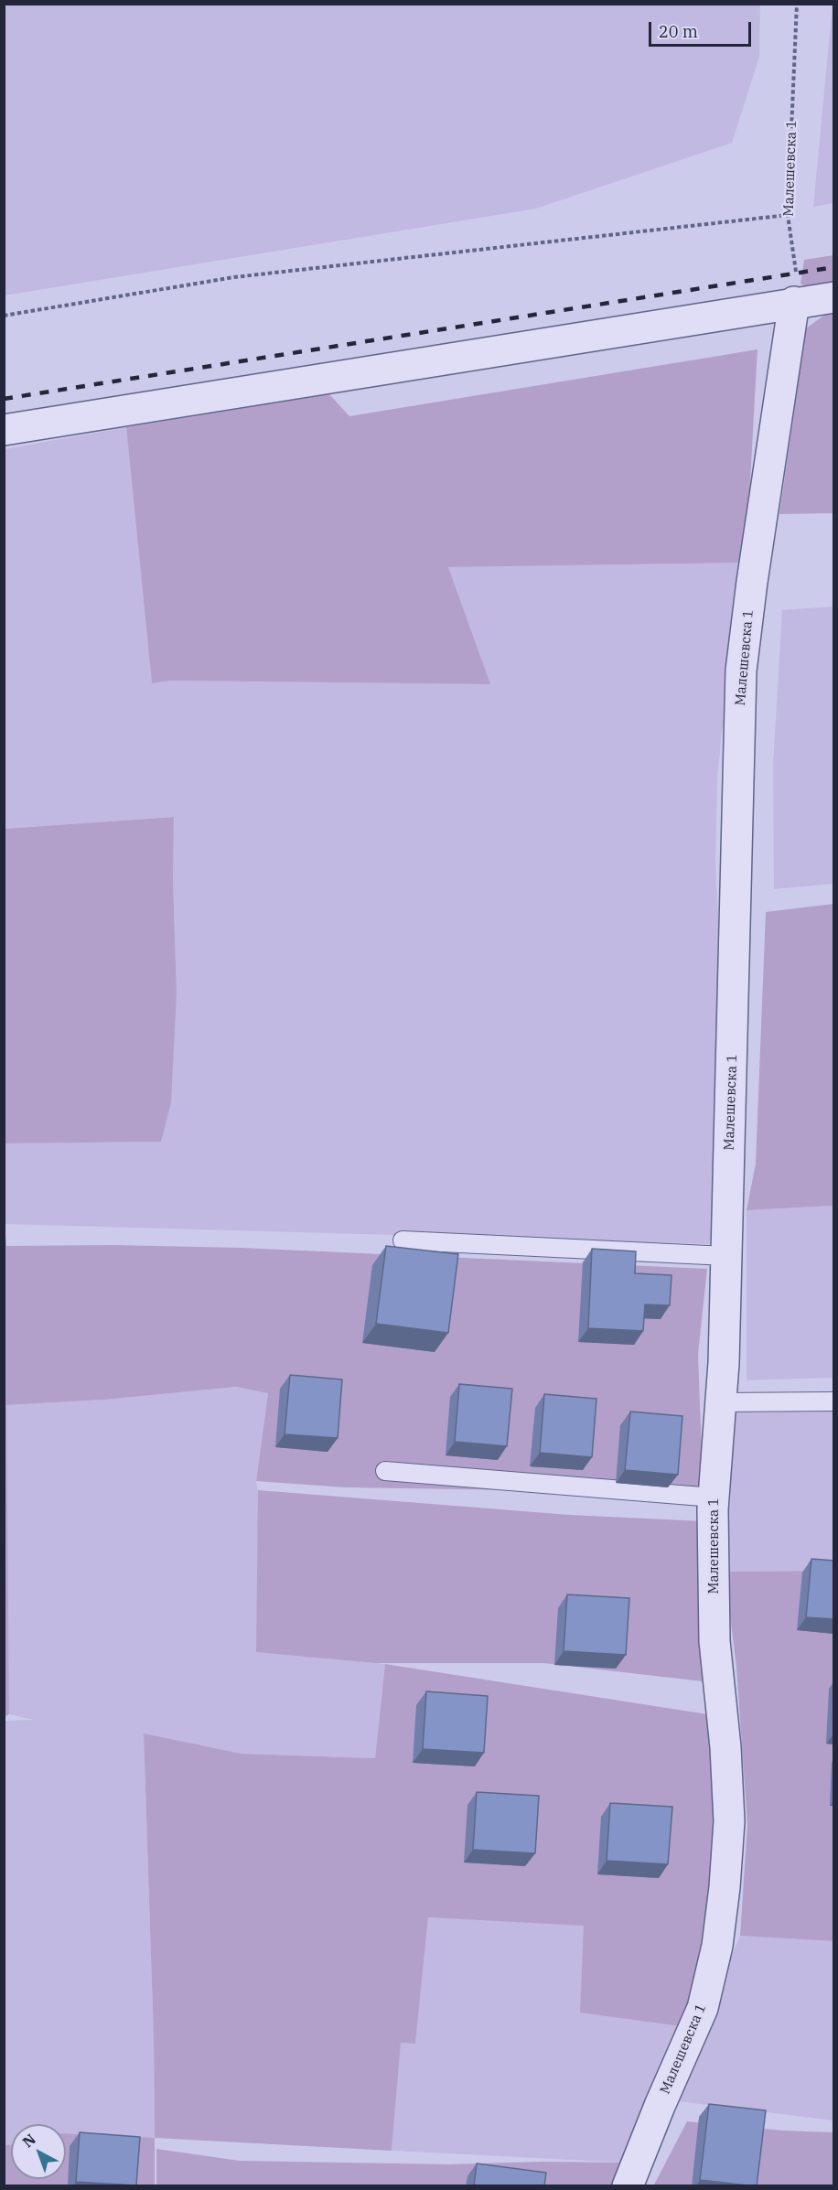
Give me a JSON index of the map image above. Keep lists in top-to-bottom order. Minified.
{"streets":{"street":["Малешевска 1"]},"scale_bar":"20 m","north":"top left"}
